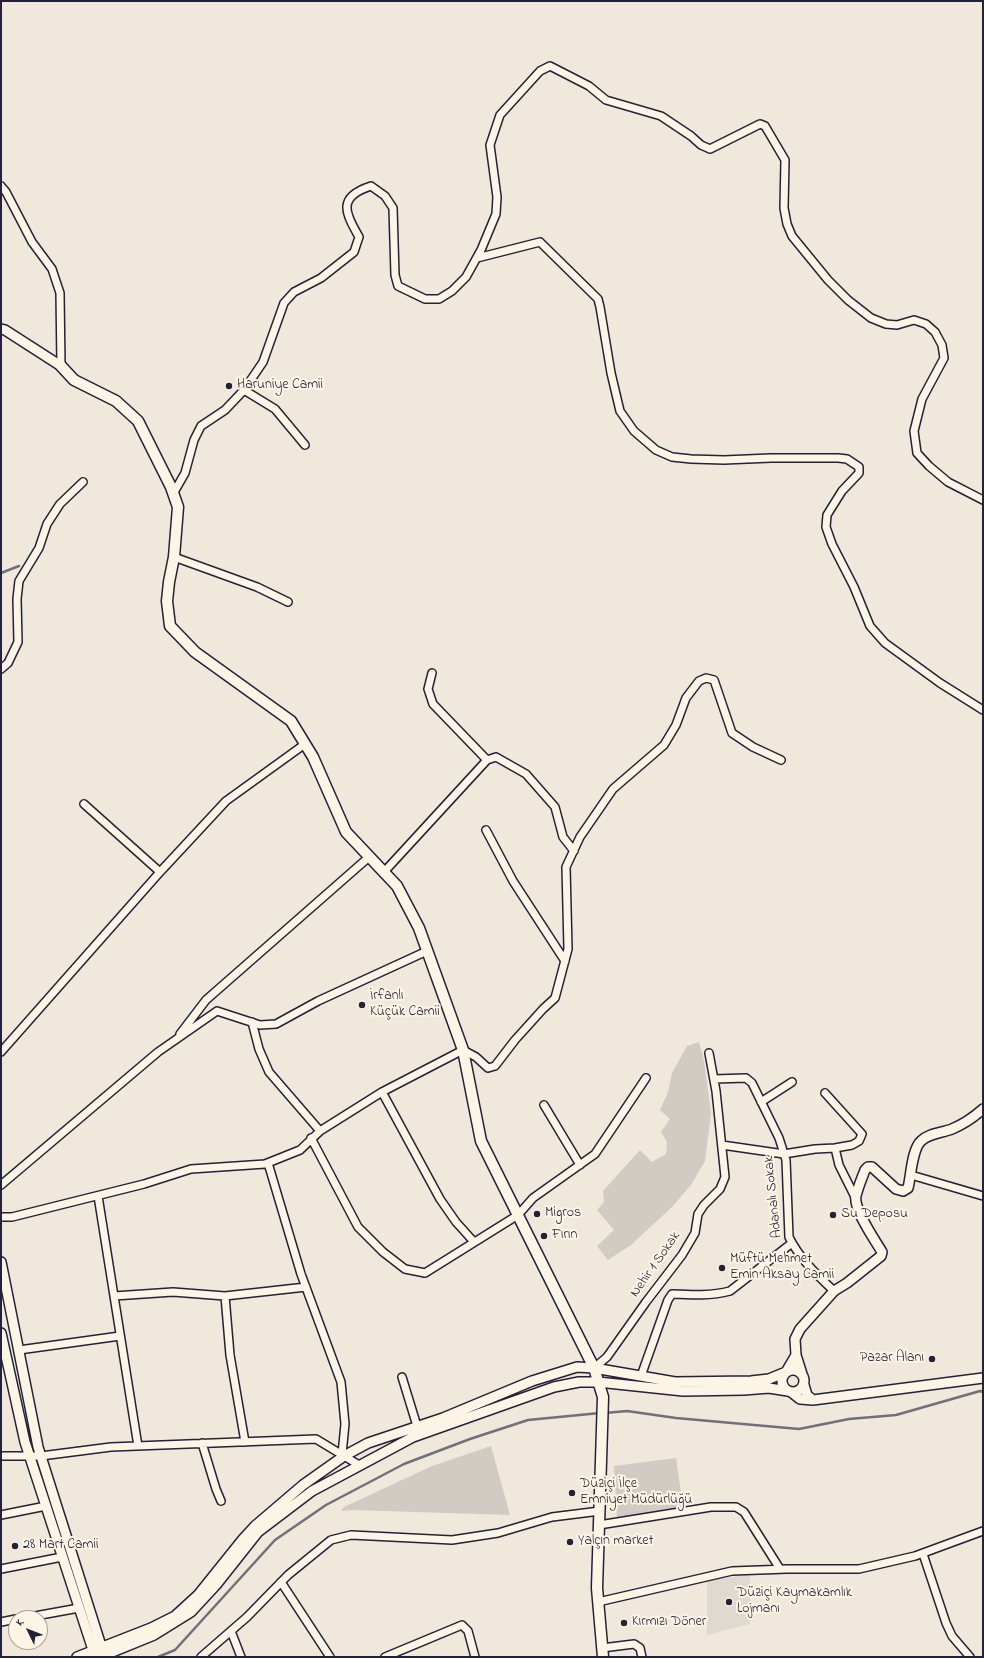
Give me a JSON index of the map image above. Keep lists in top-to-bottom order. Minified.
{"streets":{"street":["Adanalı Sokak","Nehir 1 Sokak"]},"crossings":[["Adanalı Sokak","Nehir 1 Sokak"]],"places":["Haruniye Camii","İrfanlı Küçük Camii","Migros","Su Deposu","Fırın","Müftü Mehmet Emin Aksay Camii","Pazar Alanı","Düziçi İlçe Emniyet Müdürlüğü","Yalçın market","28 Mart Camii","Düziçi Kaymakamlık Lojmanı","Kırmızı Döner"],"north":"top left"}
